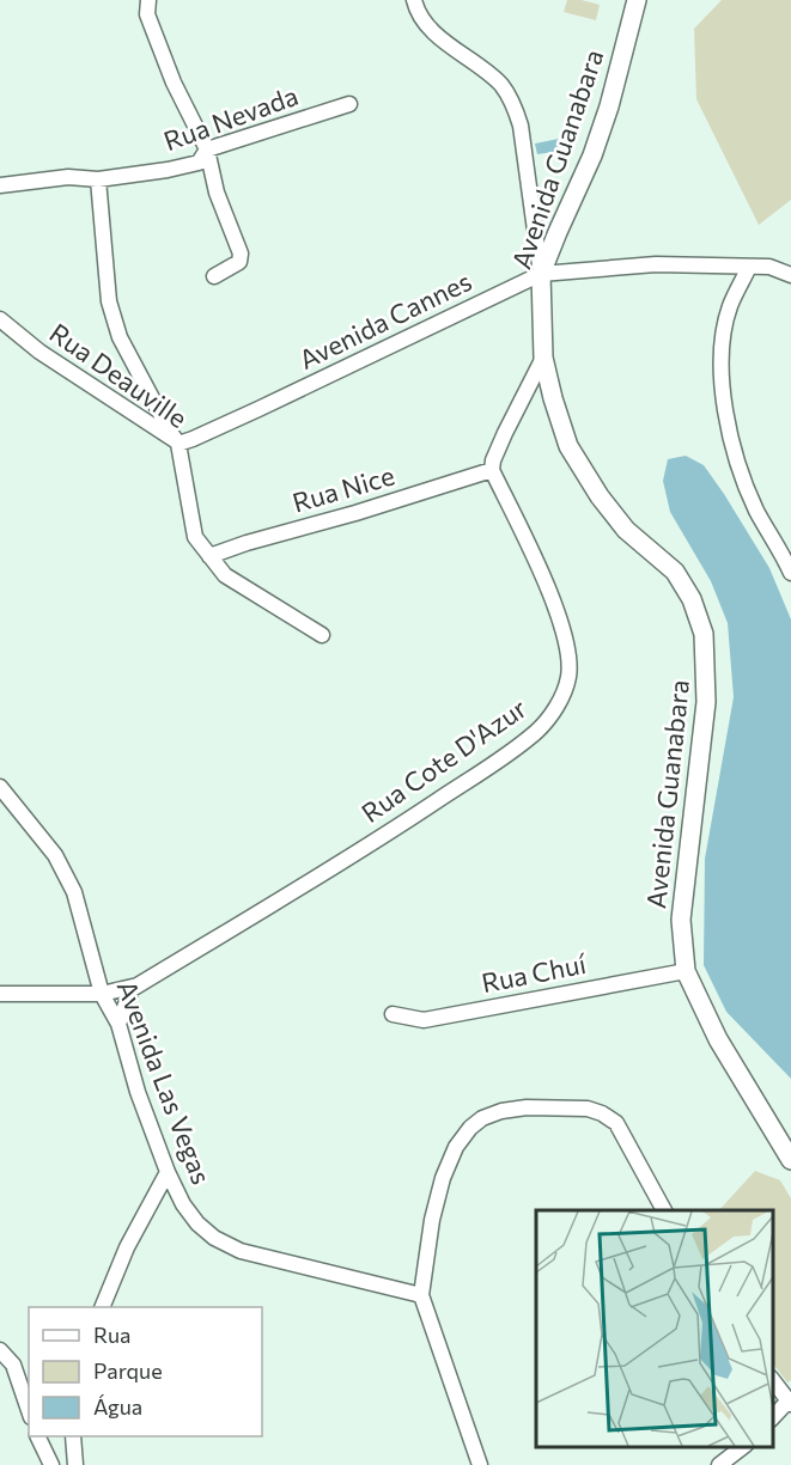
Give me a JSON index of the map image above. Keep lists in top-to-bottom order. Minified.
{"streets":{"street":["Rua Nevada","Avenida Guanabara","Avenida Cannes","Rua Deauville","Rua Nice","Rua Cote D'Azur","Rua Chuí","Avenida Las Vegas"]},"crossings":[["Avenida Guanabara","Avenida Cannes"],["Avenida Guanabara","Rua Chuí"],["Avenida Cannes","Rua Deauville"],["Rua Deauville","Rua Nice"],["Rua Nice","Rua Cote D'Azur"],["Rua Cote D'Azur","Avenida Las Vegas"]],"legend":["Rua","Parque","Água"]}
